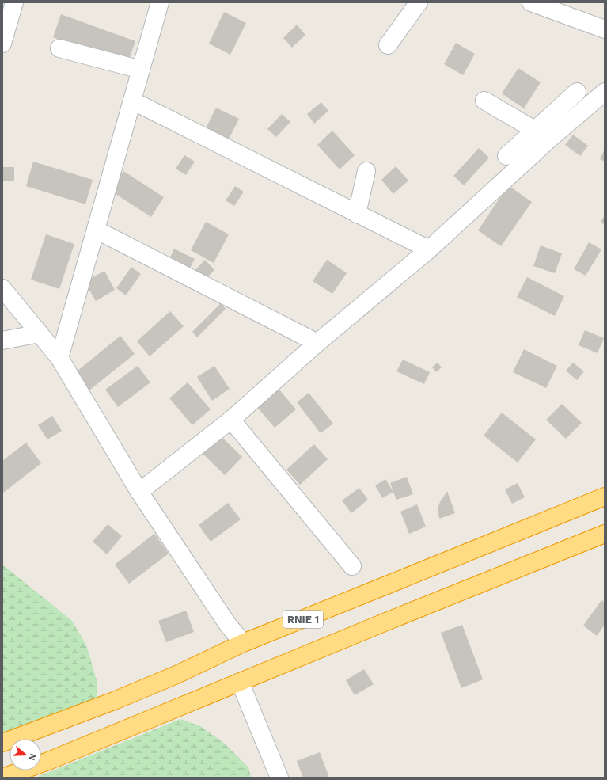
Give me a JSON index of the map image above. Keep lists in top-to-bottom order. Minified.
{"streets":{"highway":["RNIE 1"]},"north":"right"}
